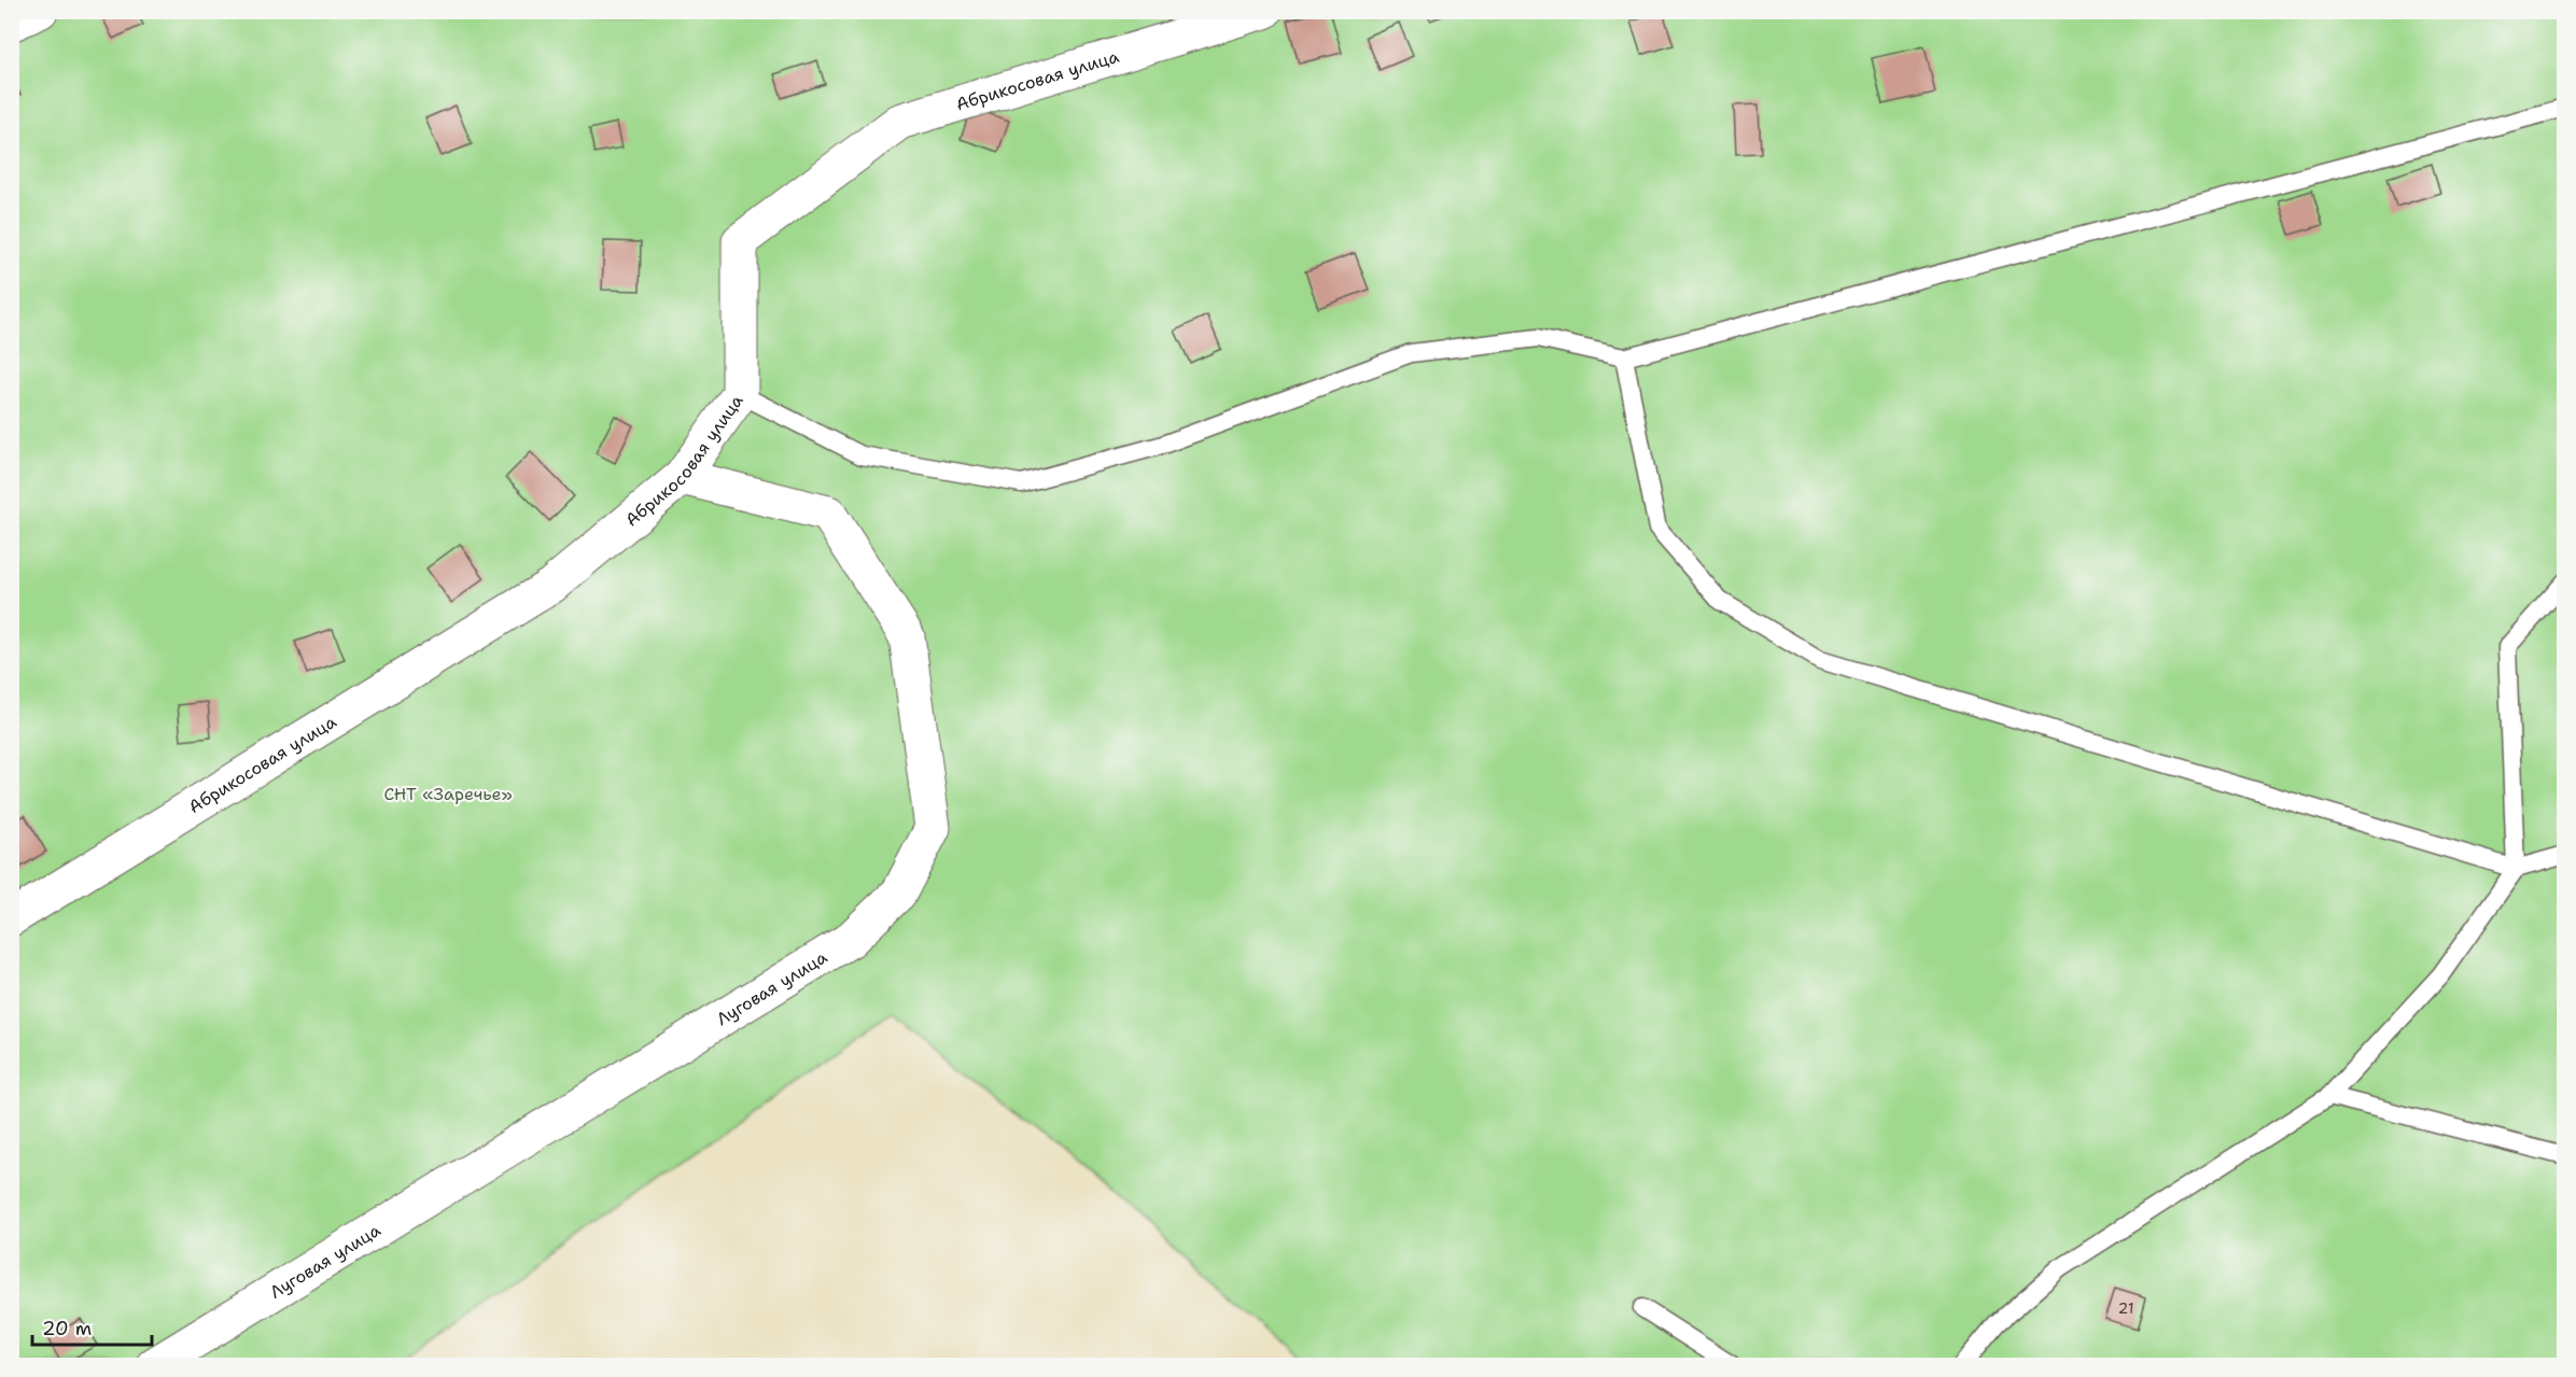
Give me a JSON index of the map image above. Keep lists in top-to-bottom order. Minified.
{"streets":{"street":["Абрикосовая улица","Луговая улица"]},"crossings":[["Абрикосовая улица","Луговая улица"]],"parks":["СНТ «Заречье»"],"house_numbers":["21"],"scale_bar":"20 m"}
